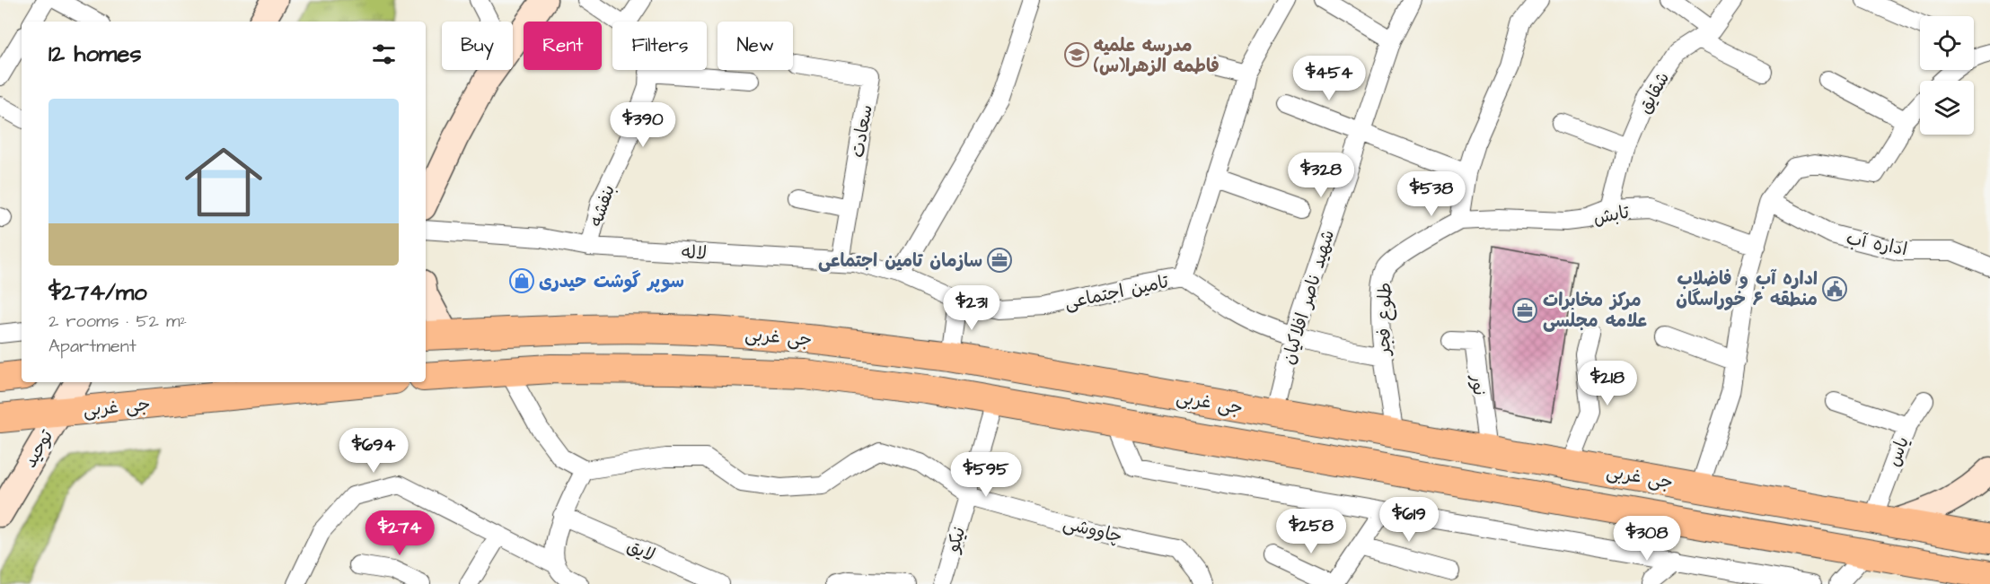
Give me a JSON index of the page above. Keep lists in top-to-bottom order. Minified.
{"streets":{"main road":["جی غربی","توحید"],"street":["شقایق","سعادت","بنفشه","تابش","اداره آب","لاله","تامین اجتماعی","شهید ناصر افلاکیان","طلوع فجر","نور","یاس","چاووشی","نیکو","لایق"]},"crossings":[["شقایق","تابش"],["سعادت","لاله"],["بنفشه","لاله"],["تابش","طلوع فجر"],["لاله","تامین اجتماعی"],["تامین اجتماعی","شهید ناصر افلاکیان"],["تامین اجتماعی","طلوع فجر"],["شهید ناصر افلاکیان","جی غربی"],["طلوع فجر","جی غربی"],["جی غربی","نور"],["جی غربی","توحید"],["جی غربی","یاس"],["جی غربی","نیکو"],["چاووشی","نیکو"]],"places":{"school or university":["مدرسه علمیه فاطمه الزهرا(س)"],"office":["سازمان تامین اجتماعی","مرکز مخابرات علامه مجلسی"],"shop":["سوپر گوشت حیدری"],"public building":["اداره آب و فاضلاب منطقه ۶ خوراسگان"]},"page":{"chip":["Buy","Rent","Filters","New"],"heading":"12 homes","price":["$454","$390","$328","$538","$231","$218","$694","$595","$619","$258","$274","$308"],"list":[{"name":"$274/mo","note":"2 rooms · 52 m² · Apartment"}]}}
